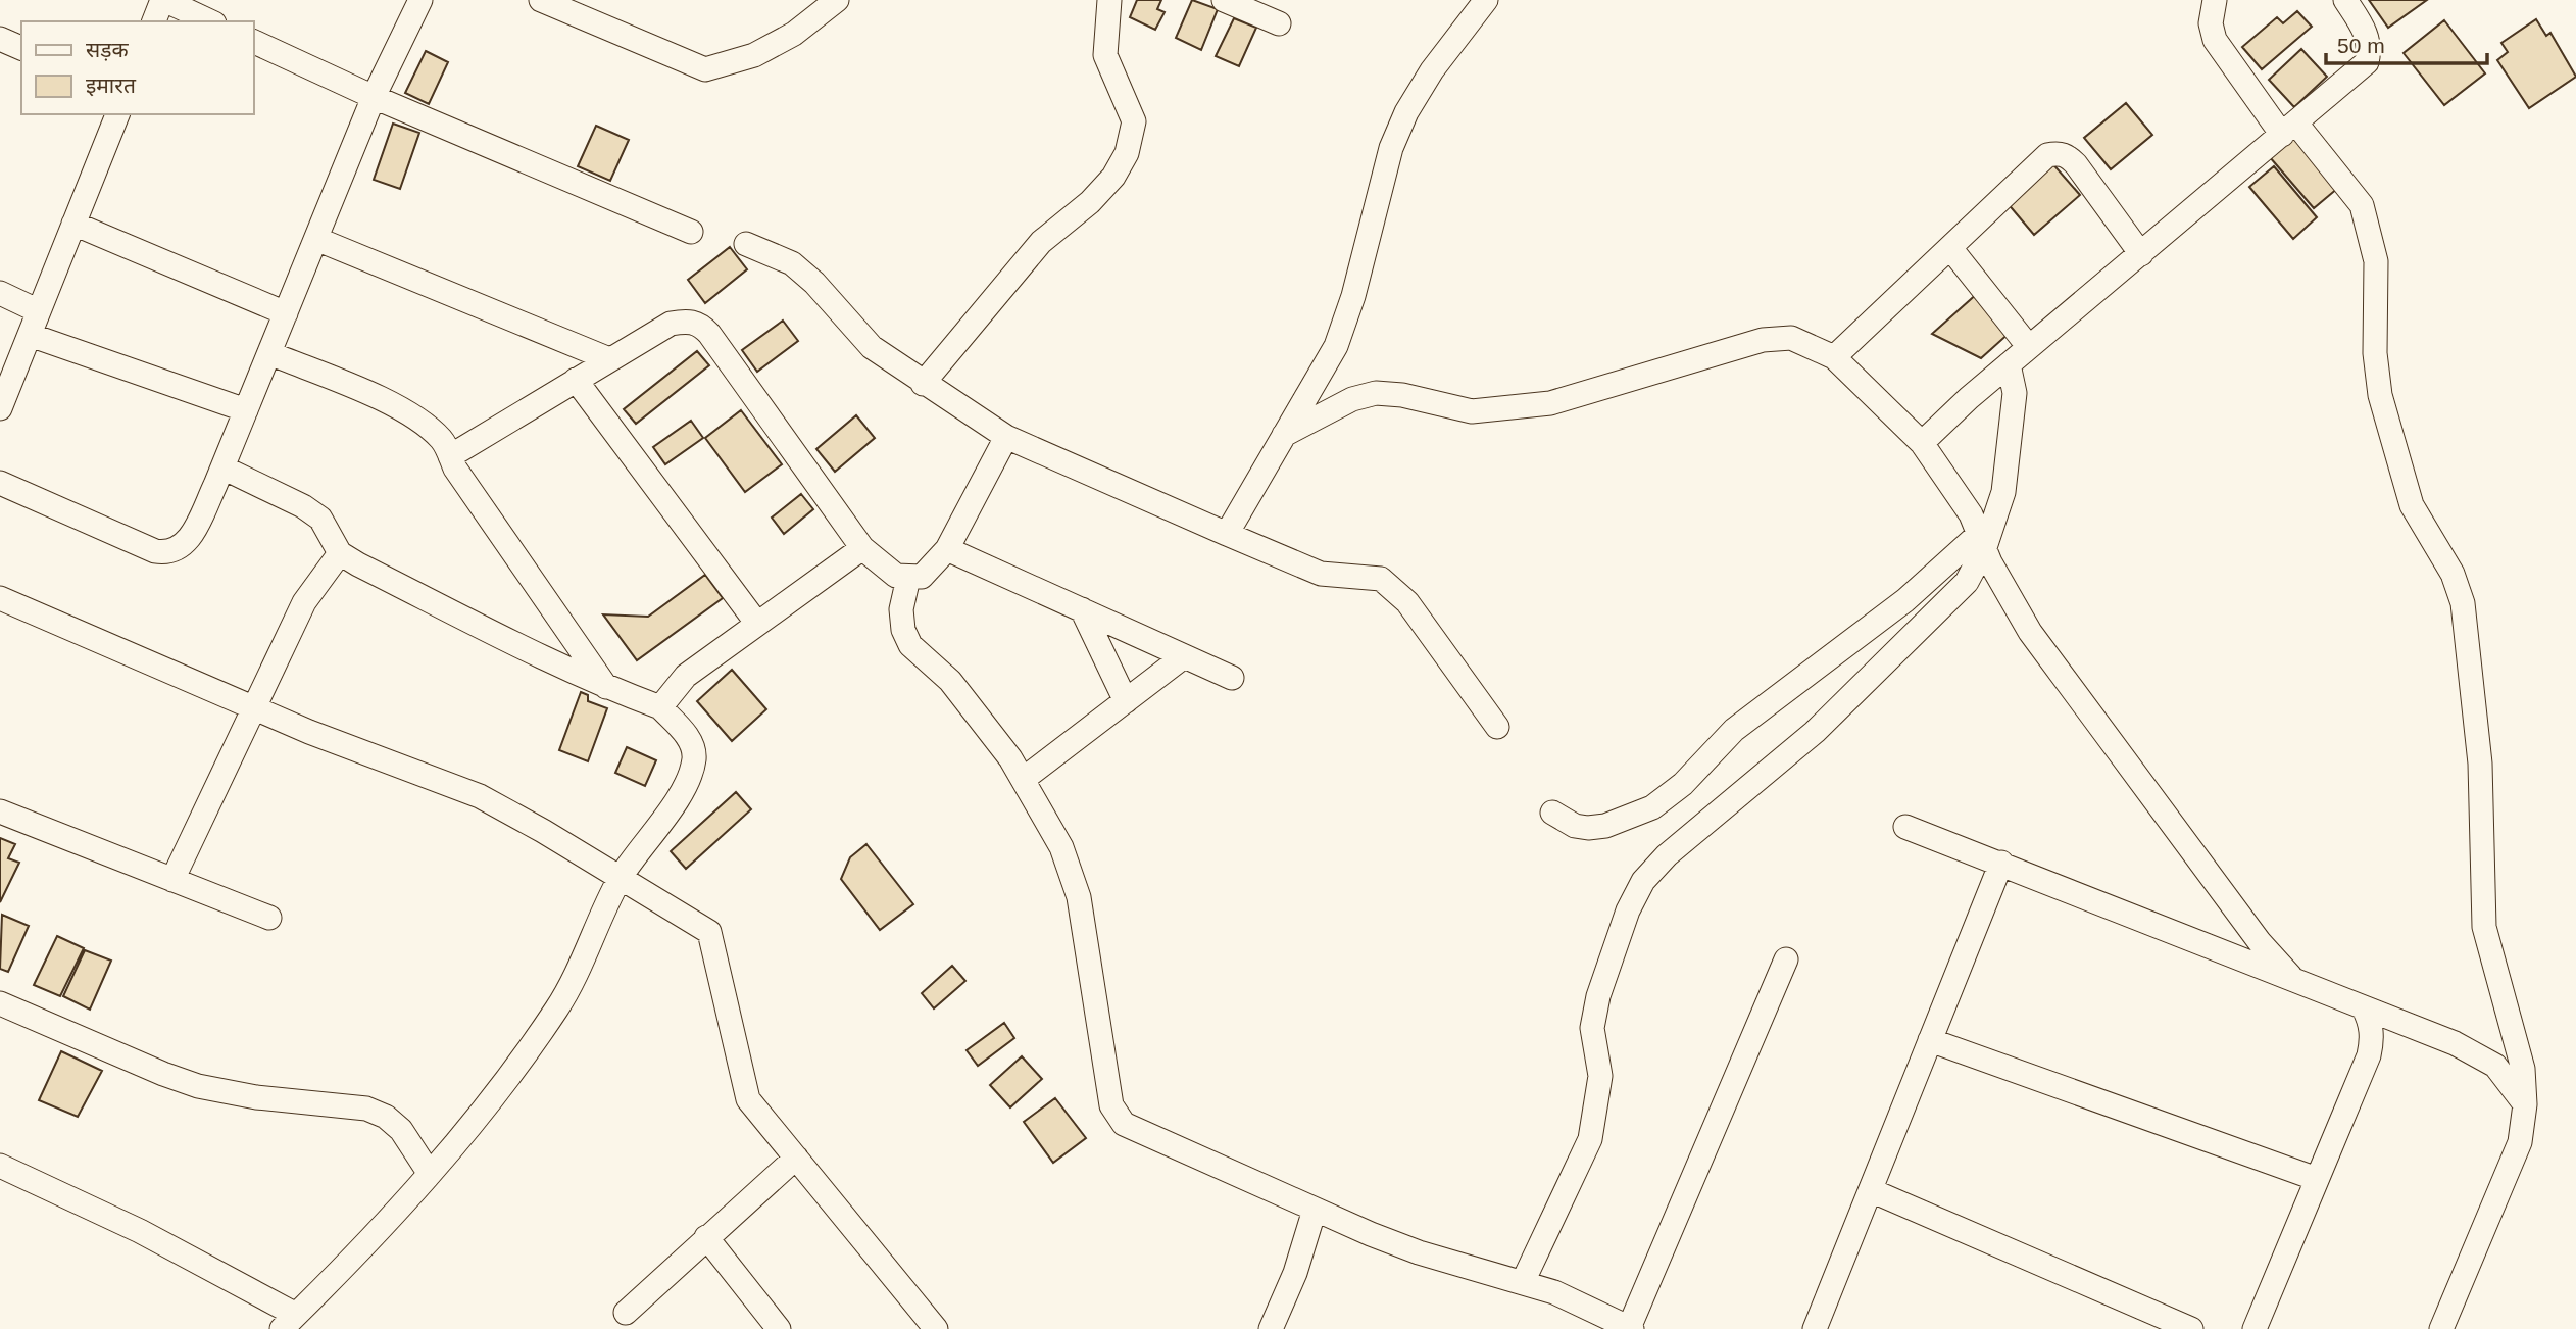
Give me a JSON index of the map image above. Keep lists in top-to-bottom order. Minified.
{"legend":["सड़क","इमारत"],"scale_bar":"50 m"}
